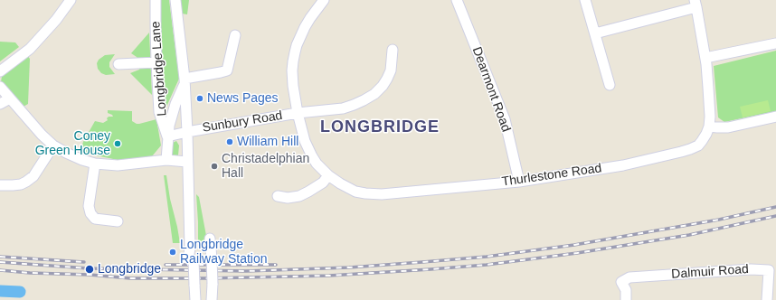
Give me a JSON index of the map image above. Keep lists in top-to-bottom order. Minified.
{"streets":{"street":["Longbridge Lane","Dearmont Road","Sunbury Road","Thurlestone Road","Dalmuir Road"]},"crossings":[["Longbridge Lane","Sunbury Road"],["Dearmont Road","Thurlestone Road"],["Sunbury Road","Thurlestone Road"]],"districts":["LONGBRIDGE"],"places":["News Pages","William Hill","Coney Green House","Christadelphian Hall","Longbridge Railway Station","Longbridge"]}
